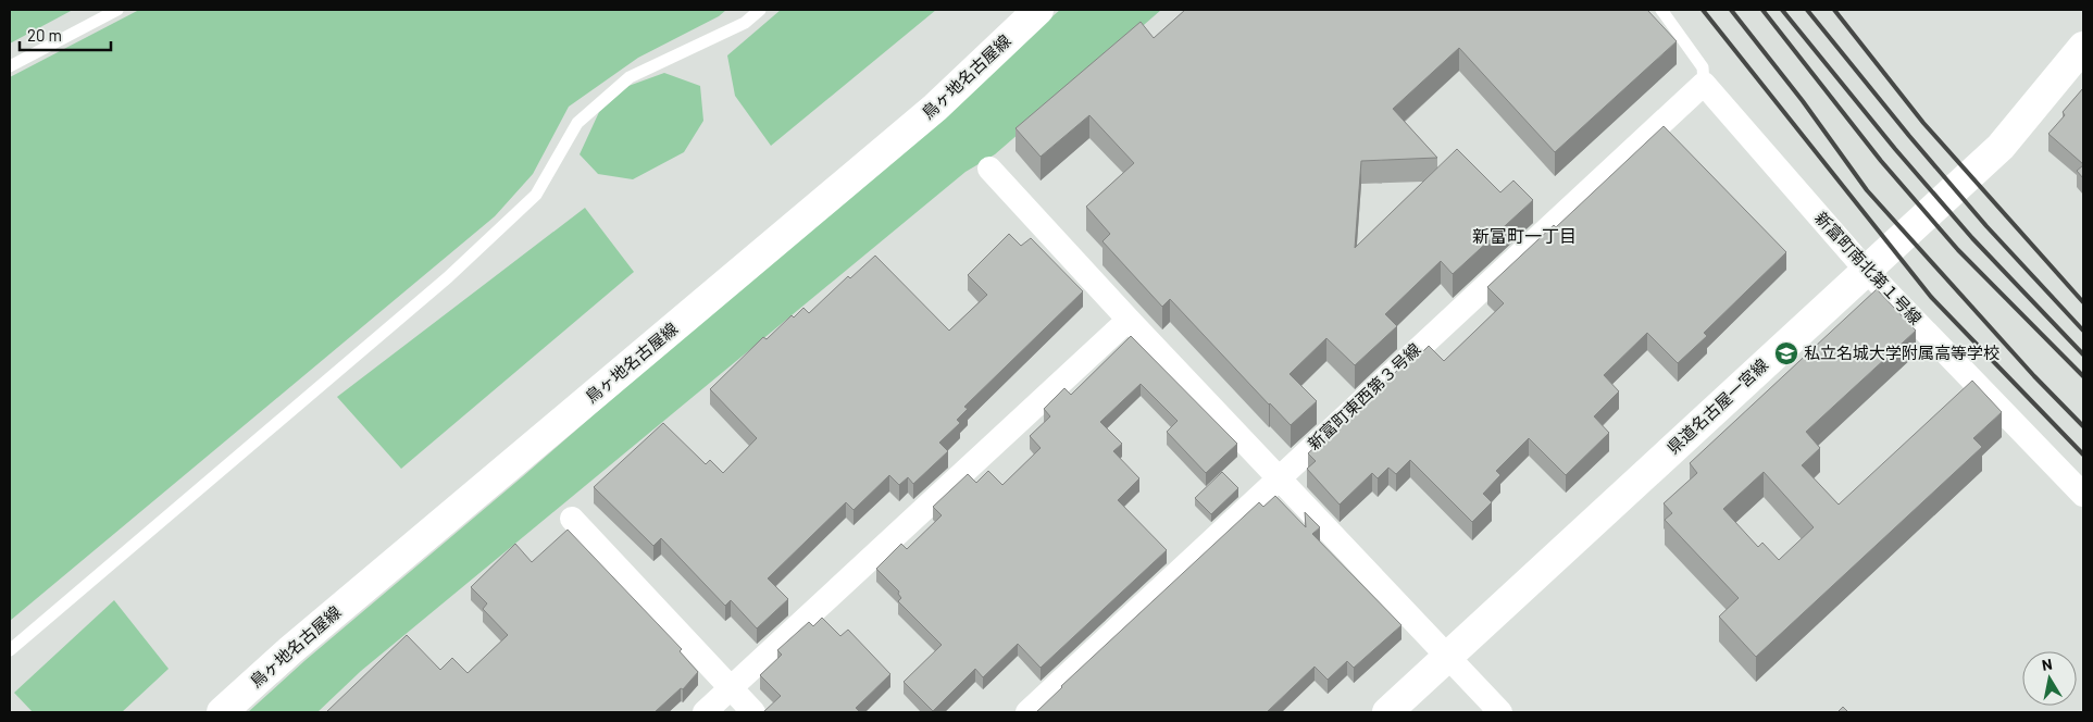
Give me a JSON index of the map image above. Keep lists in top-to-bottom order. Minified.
{"streets":{"main road":["鳥ヶ地名古屋線","県道名古屋一宮線"],"street":["新富町南北第１号線","新富町東西第３号線"]},"crossings":[["新富町南北第１号線","新富町東西第３号線"],["新富町南北第１号線","県道名古屋一宮線"]],"districts":["新富町一丁目"],"places":{"school or university":["私立名城大学附属高等学校"]},"scale_bar":"20 m","north":"top"}
